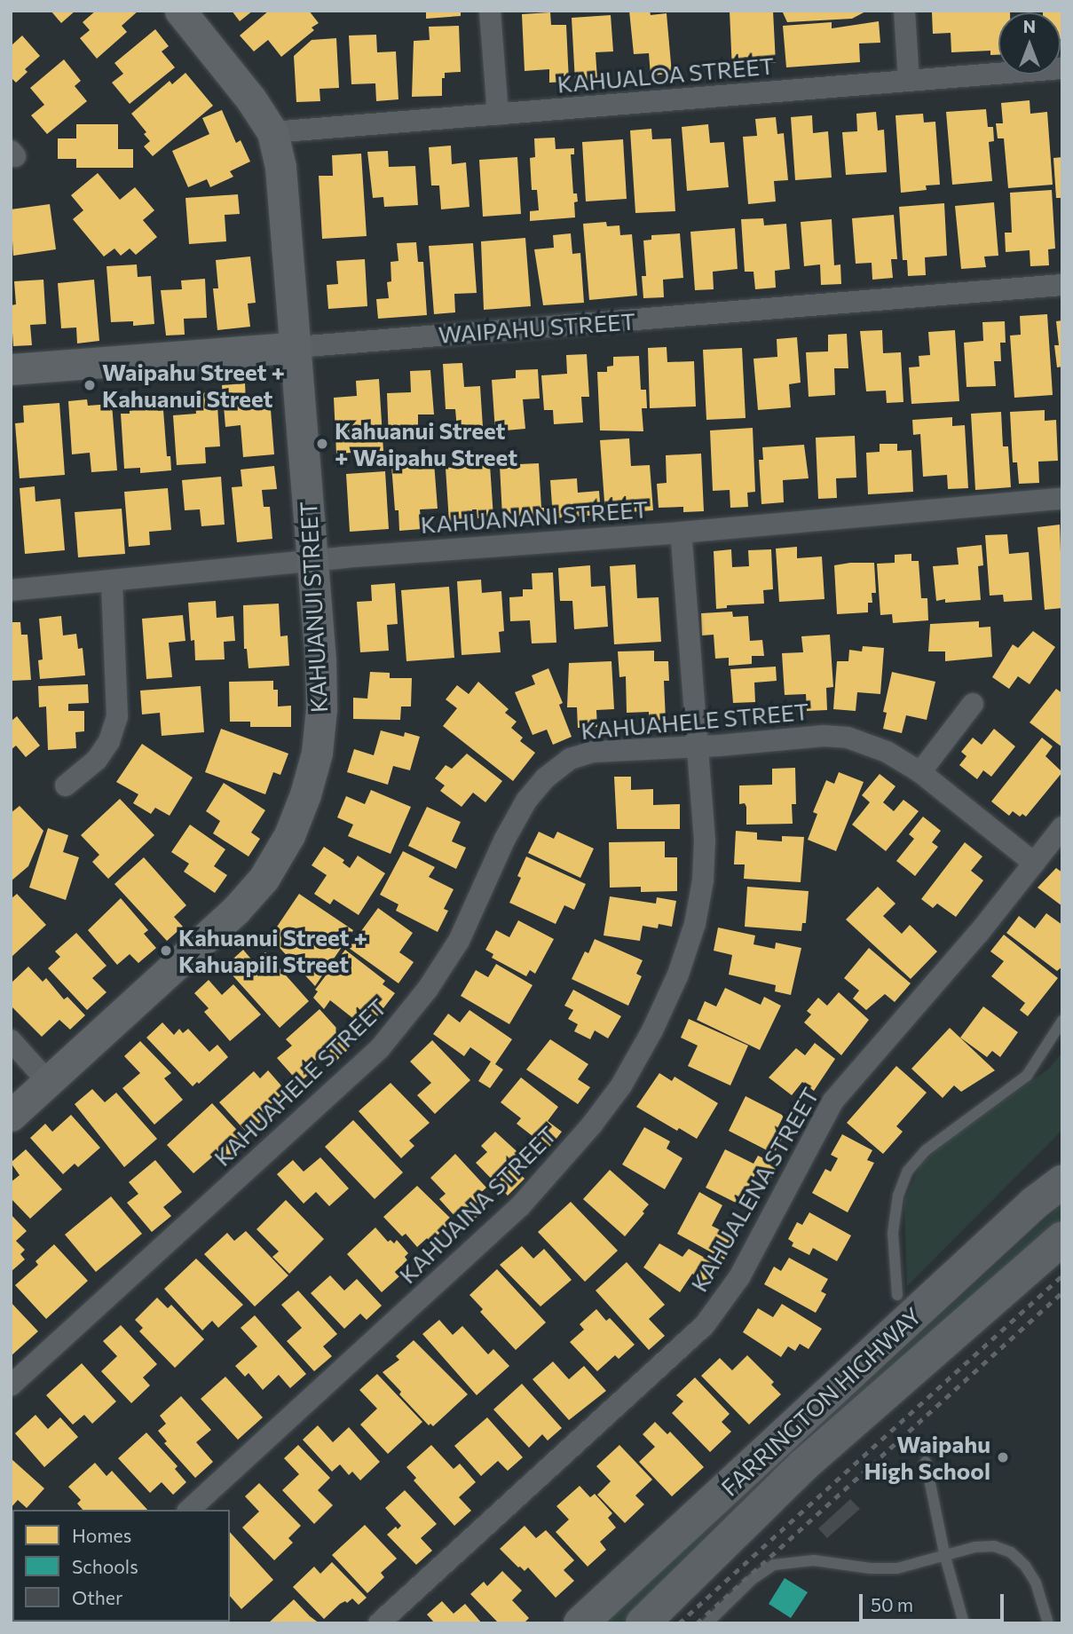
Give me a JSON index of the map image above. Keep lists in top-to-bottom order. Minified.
{"streets":{"main road":["FARRINGTON HIGHWAY"],"street":["KAHUALOA STREET","WAIPAHU STREET","KAHUANANI STREET","KAHUANUI STREET","KAHUAHELE STREET","KAHUALENA STREET","KAHUAINA STREET"]},"crossings":[["KAHUALOA STREET","KAHUANUI STREET"],["WAIPAHU STREET","KAHUANUI STREET"],["KAHUANANI STREET","KAHUANUI STREET"],["KAHUANANI STREET","KAHUAINA STREET"],["KAHUAHELE STREET","KAHUALENA STREET"],["KAHUAHELE STREET","KAHUAINA STREET"]],"places":["Waipahu Street + Kahuanui Street","Kahuanui Street + Waipahu Street","Kahuanui Street + Kahuapili Street","Waipahu High School"],"legend":["Homes","Schools","Other"],"scale_bar":"50 m","north":"top"}
